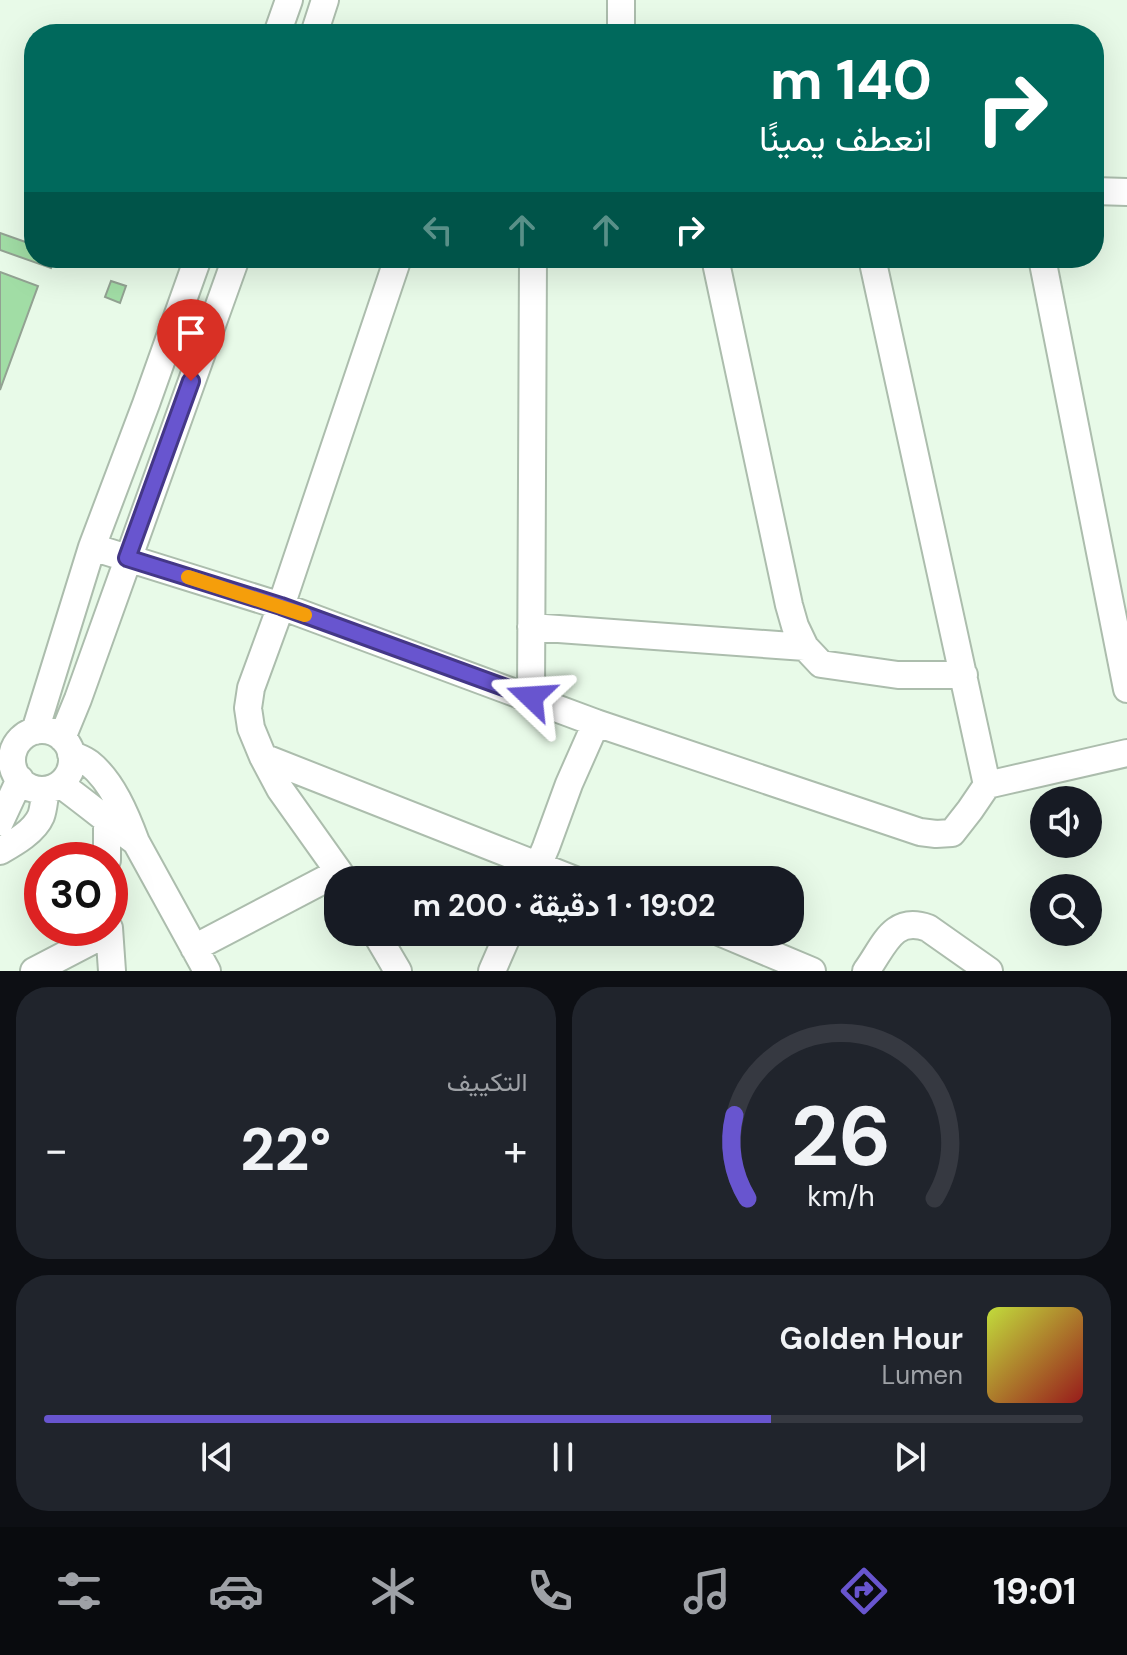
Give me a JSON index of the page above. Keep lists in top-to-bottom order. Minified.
{"page":{"turn":["140 m","انعطف يمينًا"],"limit":"30","trip":"19:02 · 1 دقيقة · 200 m","tile":"التكييف","heat":["−","22°","+"],"song":["Golden Hour","Lumen"],"tabs":"19:01","gauge":["26","km/h"]}}
